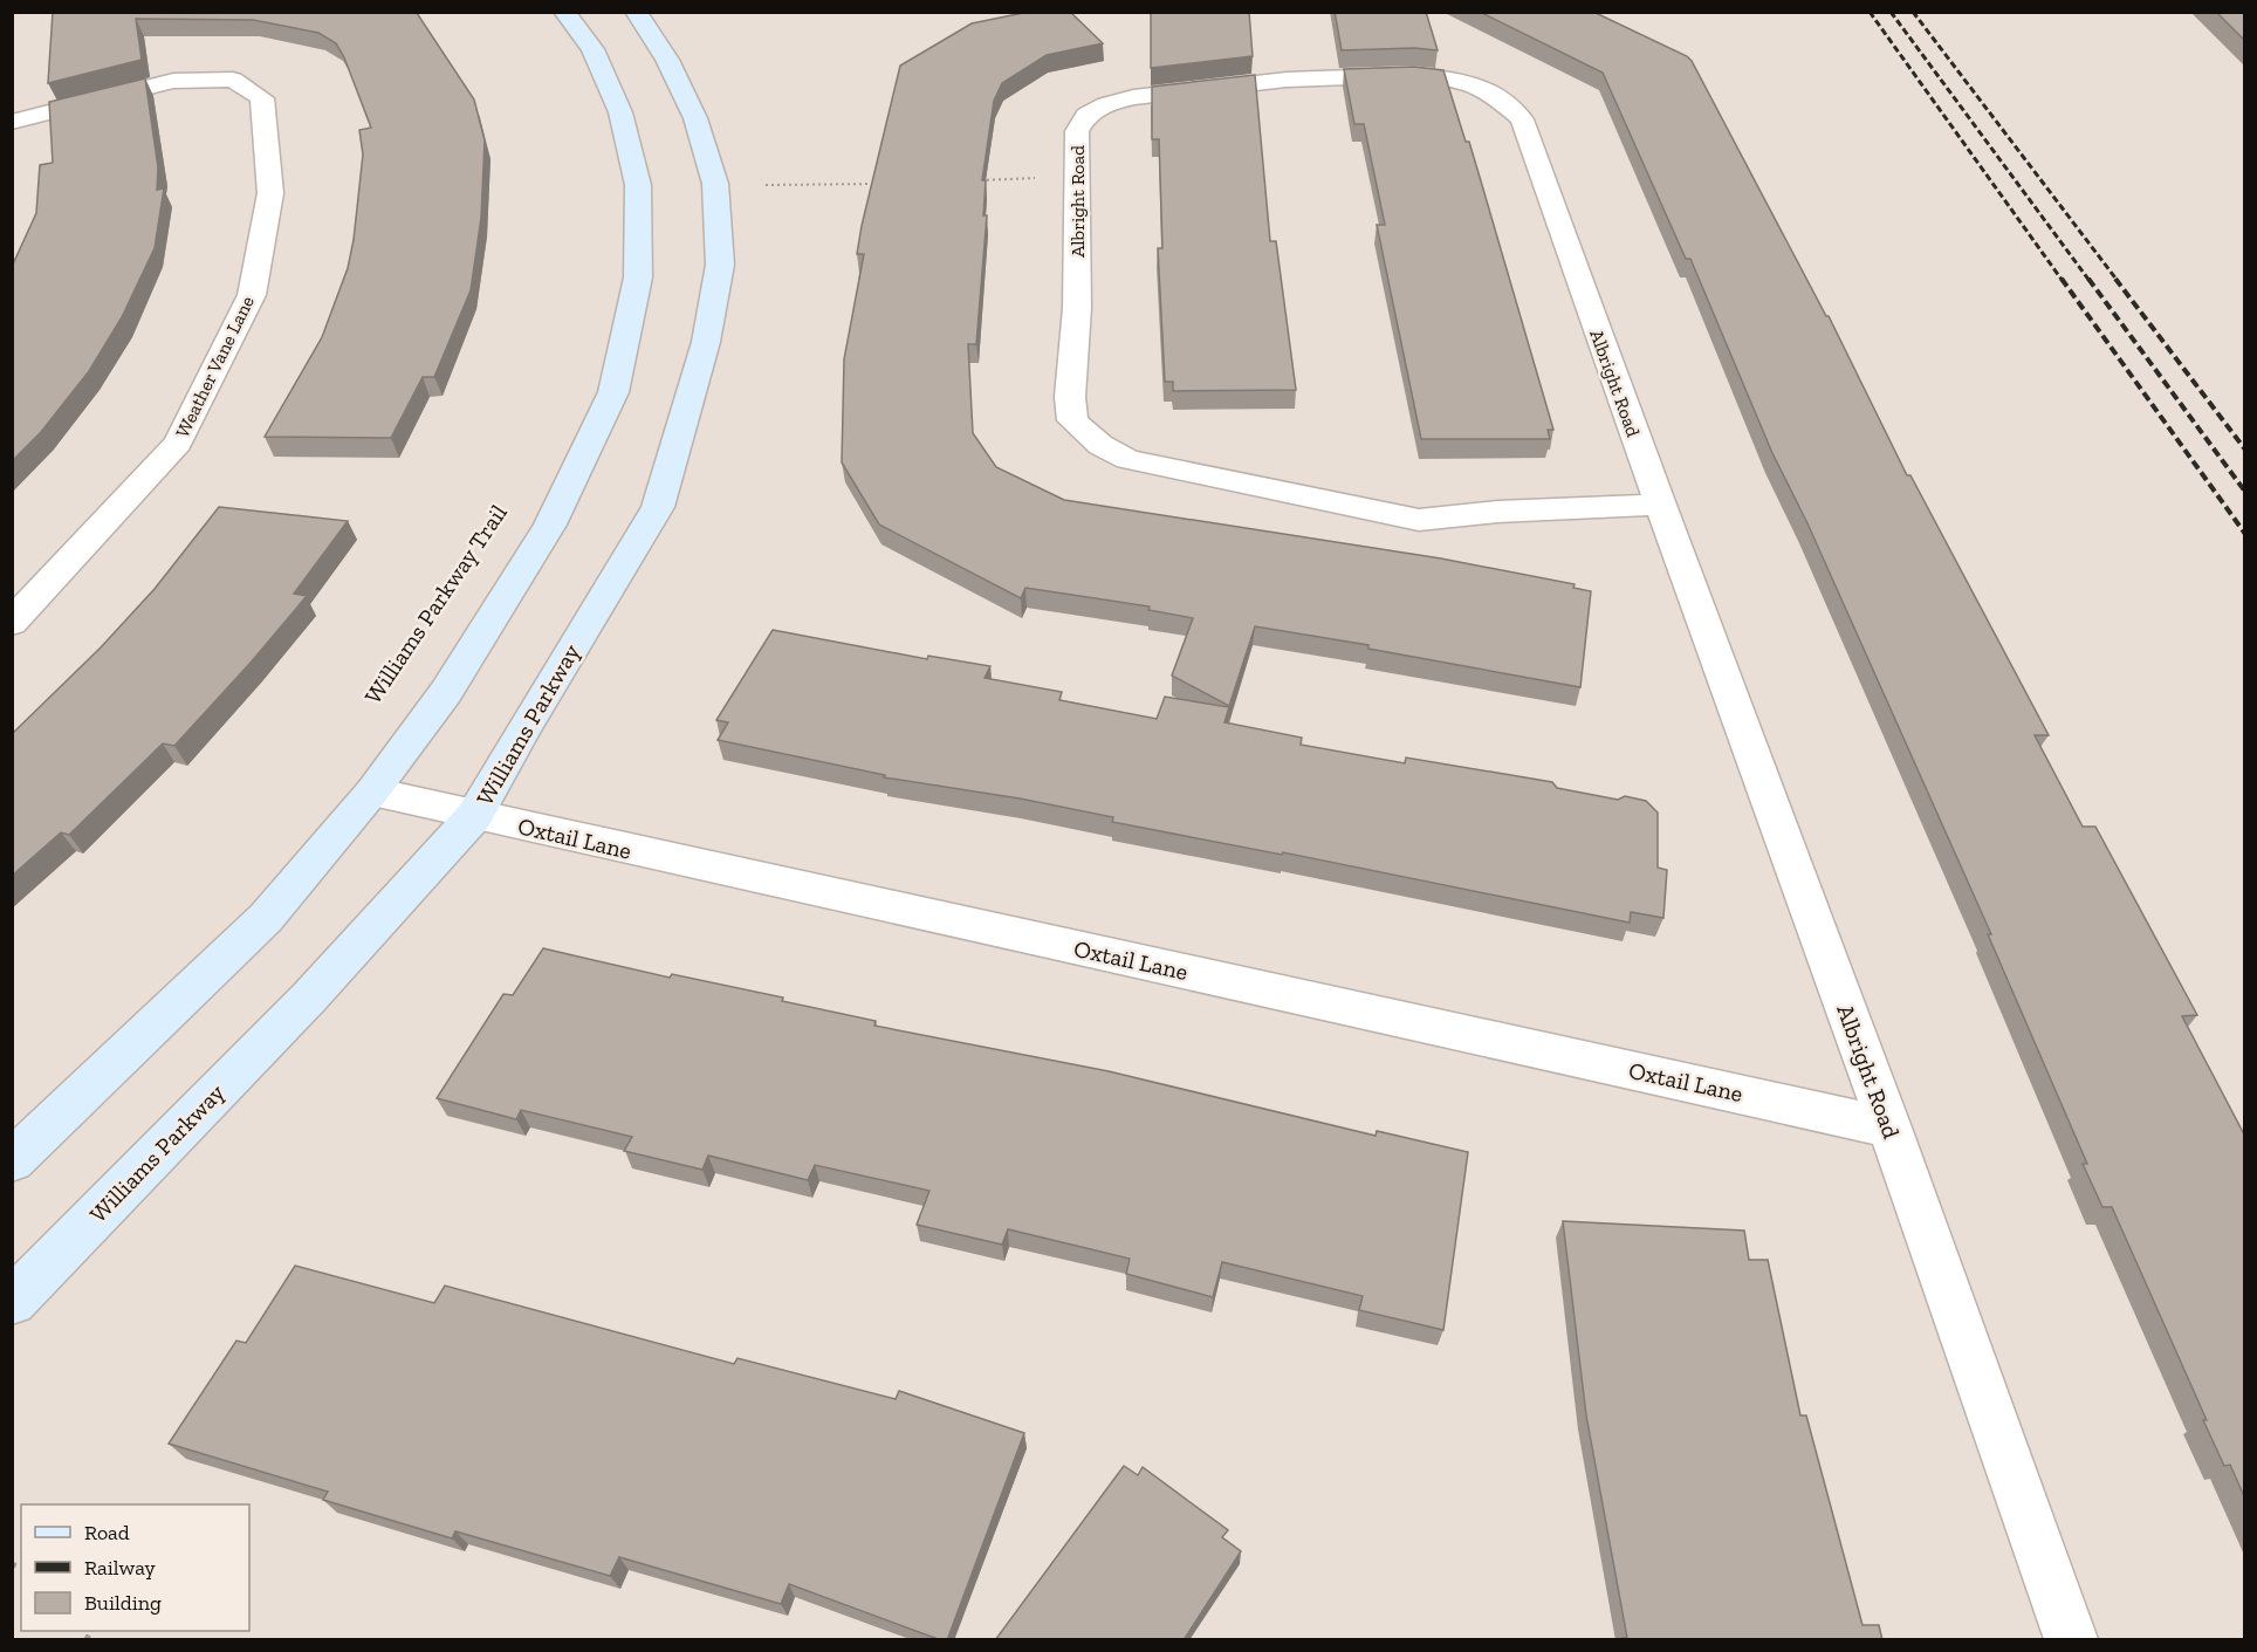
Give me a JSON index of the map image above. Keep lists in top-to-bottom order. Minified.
{"streets":{"main road":["Williams Parkway"],"street":["Albright Road","Weather Vane Lane","Oxtail Lane"]},"crossings":[["Albright Road","Oxtail Lane"],["Williams Parkway","Oxtail Lane"]],"legend":["Road","Railway","Building"]}
